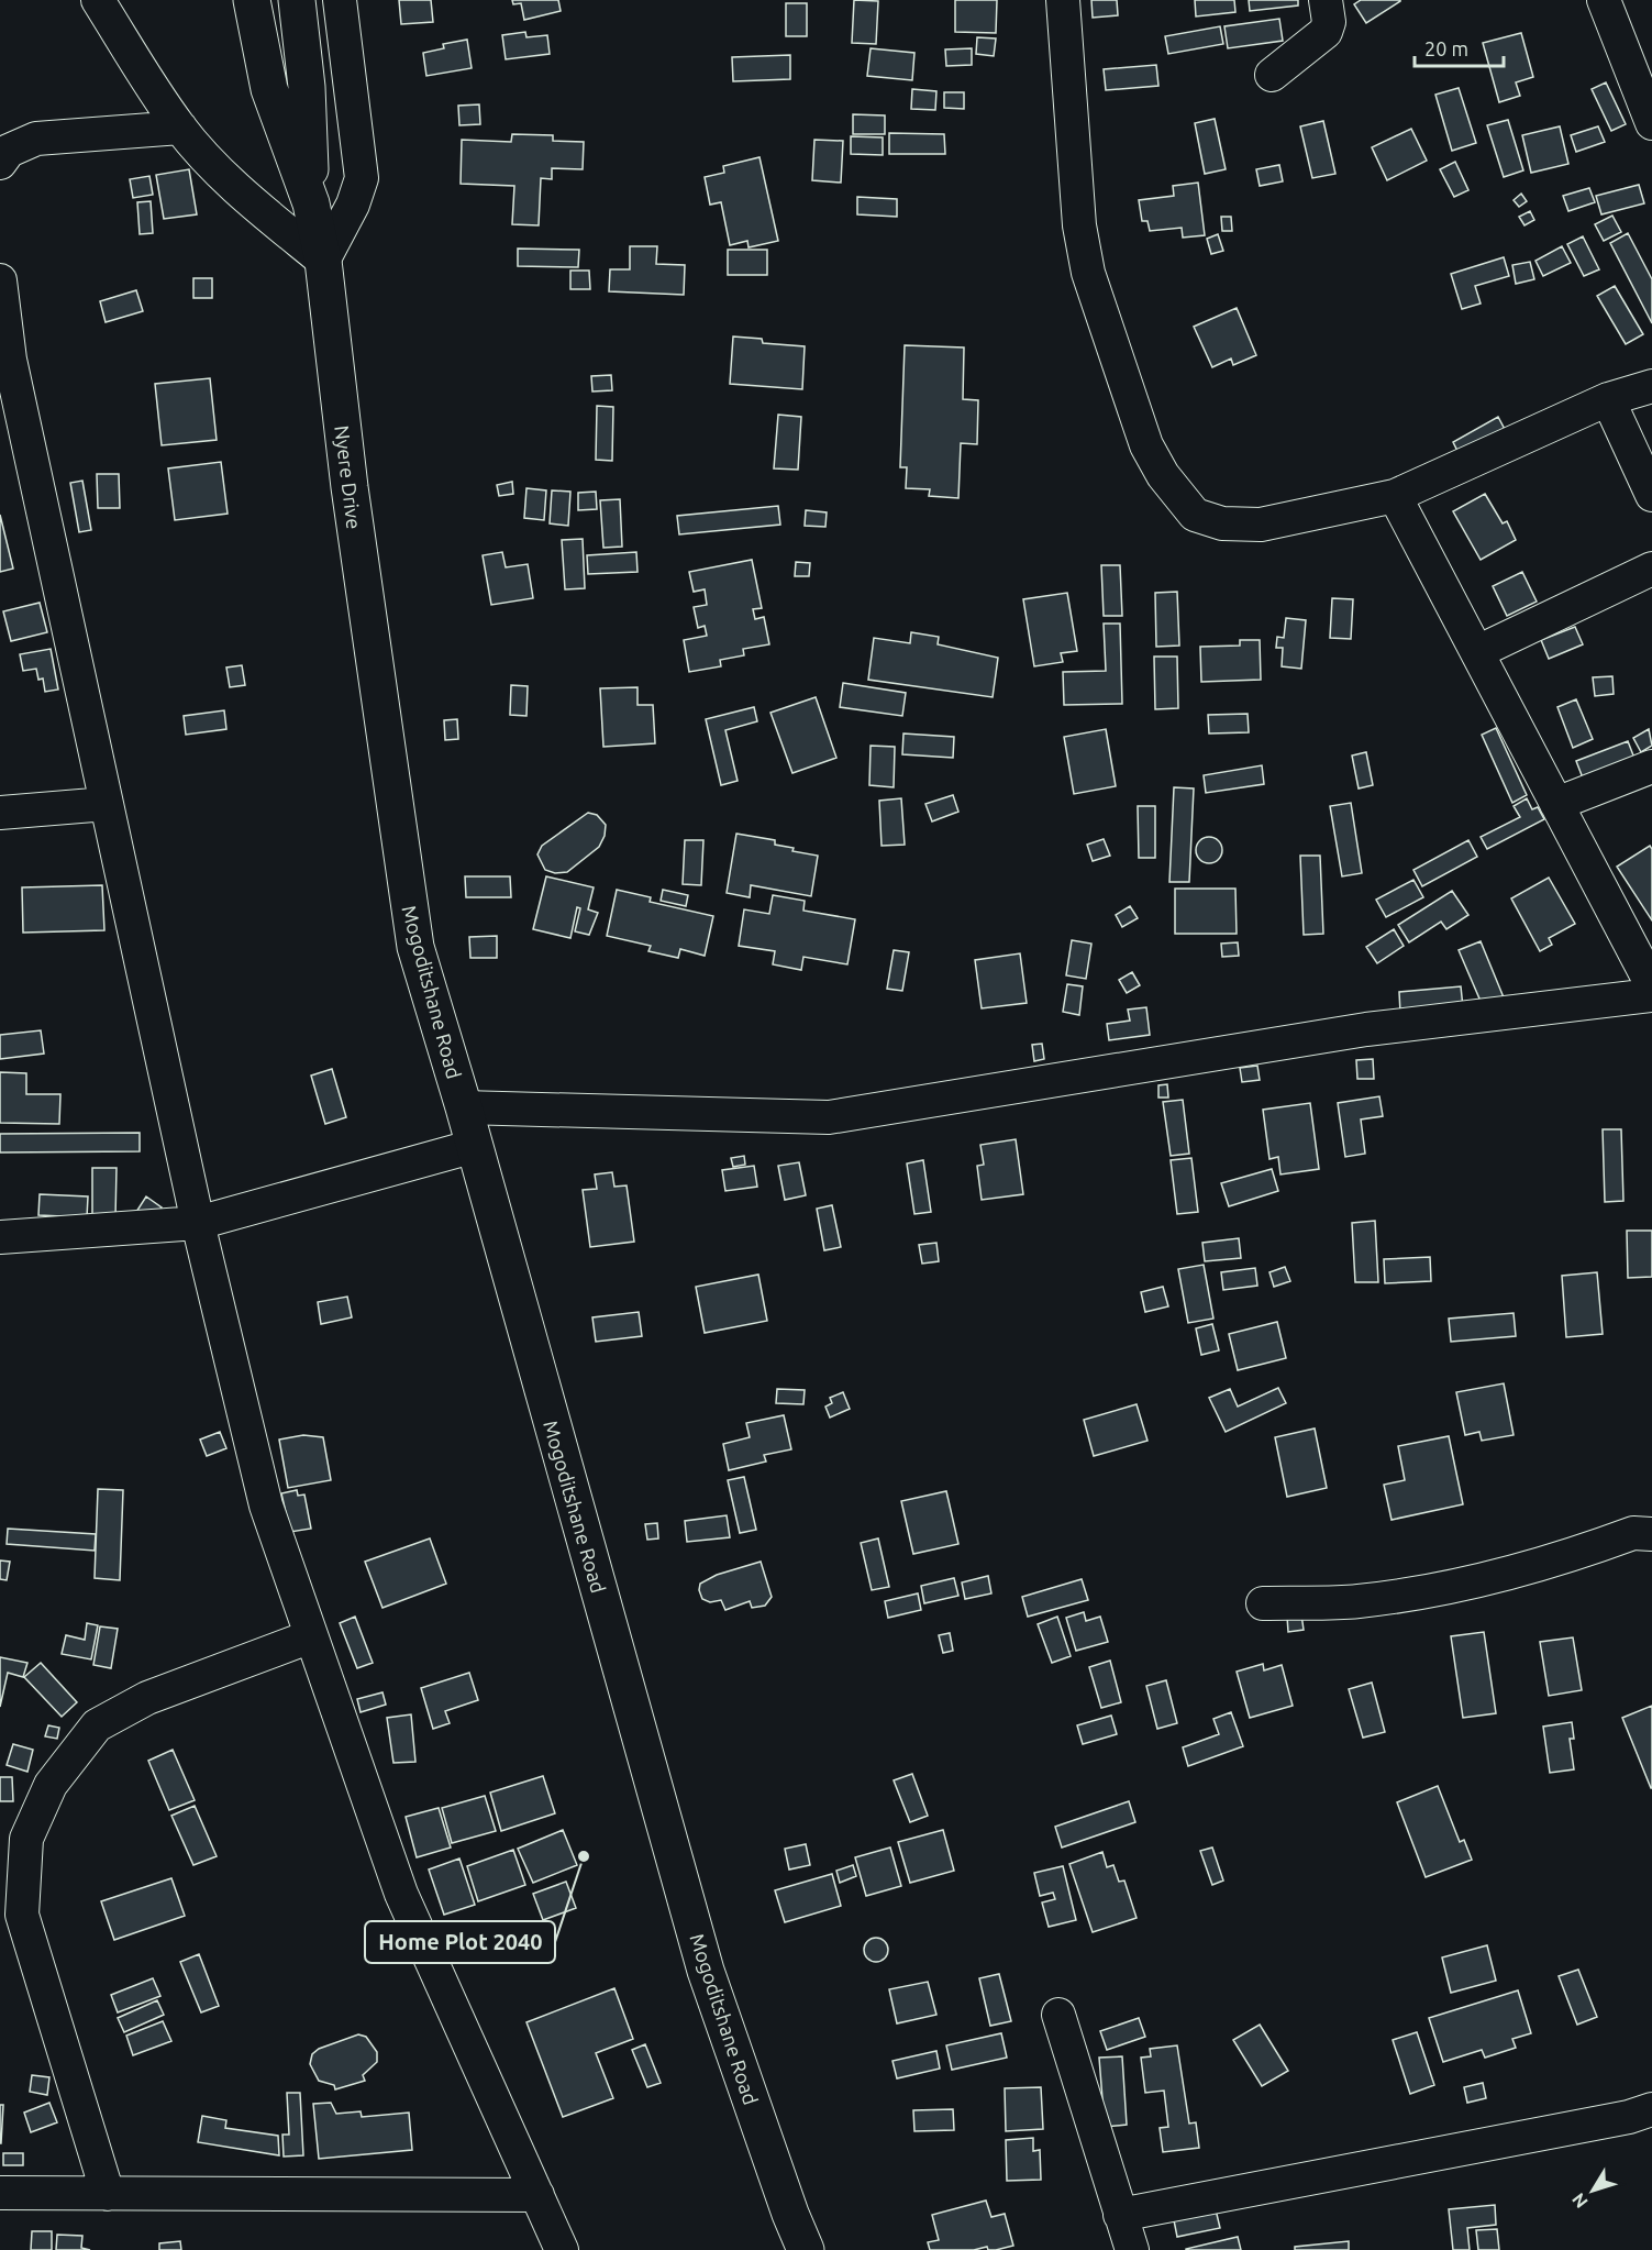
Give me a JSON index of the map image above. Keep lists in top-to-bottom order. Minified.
{"streets":{"main road":["Nyere Drive","Mogoditshane Road"]},"crossings":[["Nyere Drive","Mogoditshane Road"]],"places":["Home Plot 2040"],"scale_bar":"20 m","north":"bottom left"}
